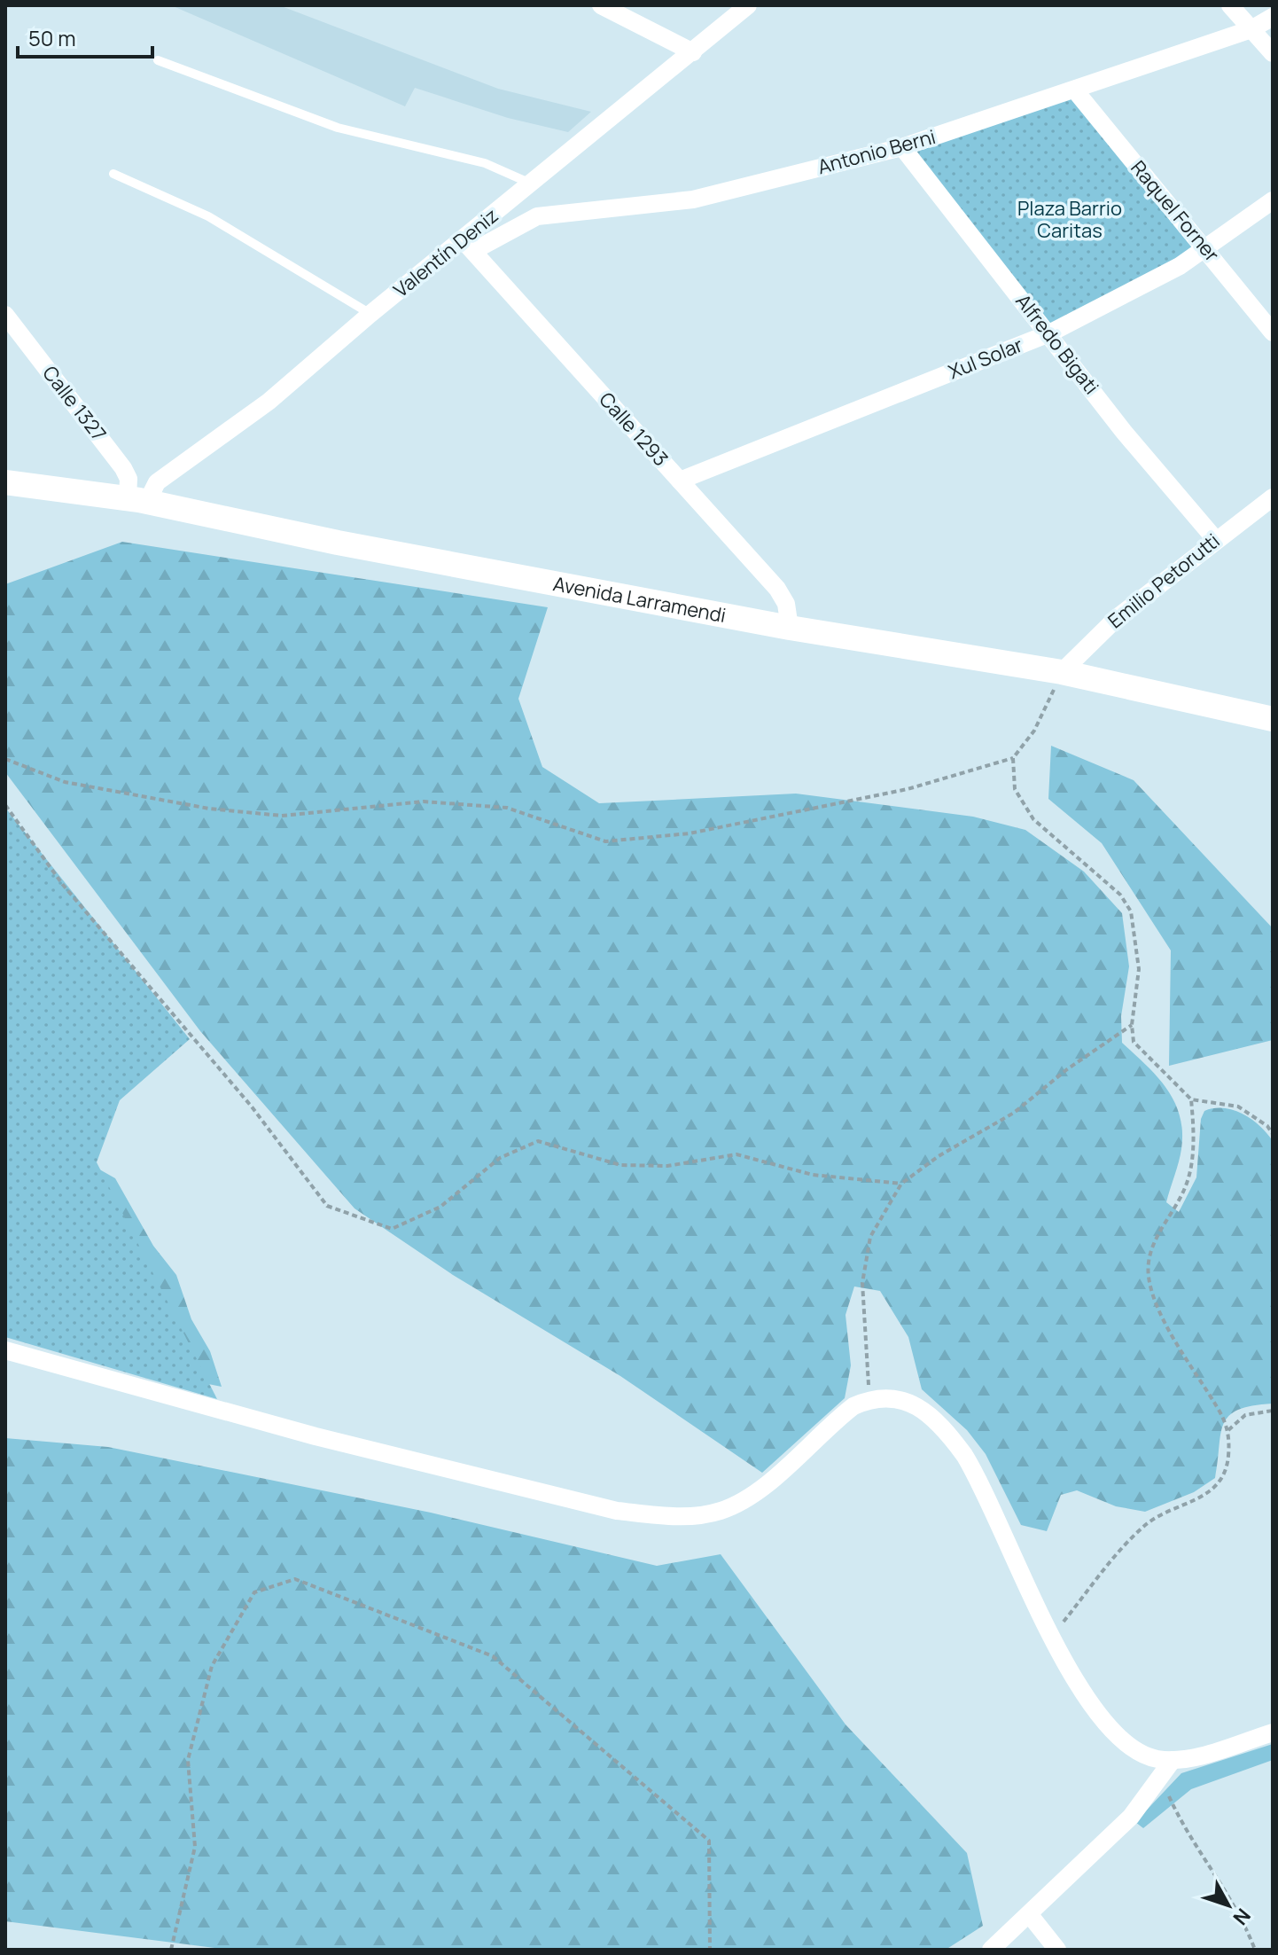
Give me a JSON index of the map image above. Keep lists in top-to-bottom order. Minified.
{"streets":{"main road":["Avenida Larramendi"],"street":["Antonio Berni","Raquel Forner","Valentín Deniz","Alfredo Bigati","Xul Solar","Calle 1327","Calle 1293","Emilio Petorutti"]},"crossings":[["Antonio Berni","Raquel Forner"],["Antonio Berni","Valentín Deniz"],["Antonio Berni","Alfredo Bigati"],["Antonio Berni","Calle 1293"],["Raquel Forner","Xul Solar"],["Valentín Deniz","Calle 1327"],["Valentín Deniz","Calle 1293"],["Valentín Deniz","Avenida Larramendi"],["Alfredo Bigati","Xul Solar"],["Alfredo Bigati","Emilio Petorutti"],["Xul Solar","Calle 1293"],["Calle 1327","Avenida Larramendi"],["Calle 1293","Avenida Larramendi"],["Emilio Petorutti","Avenida Larramendi"]],"parks":["Plaza Barrio Caritas"],"scale_bar":"50 m","north":"bottom right"}
